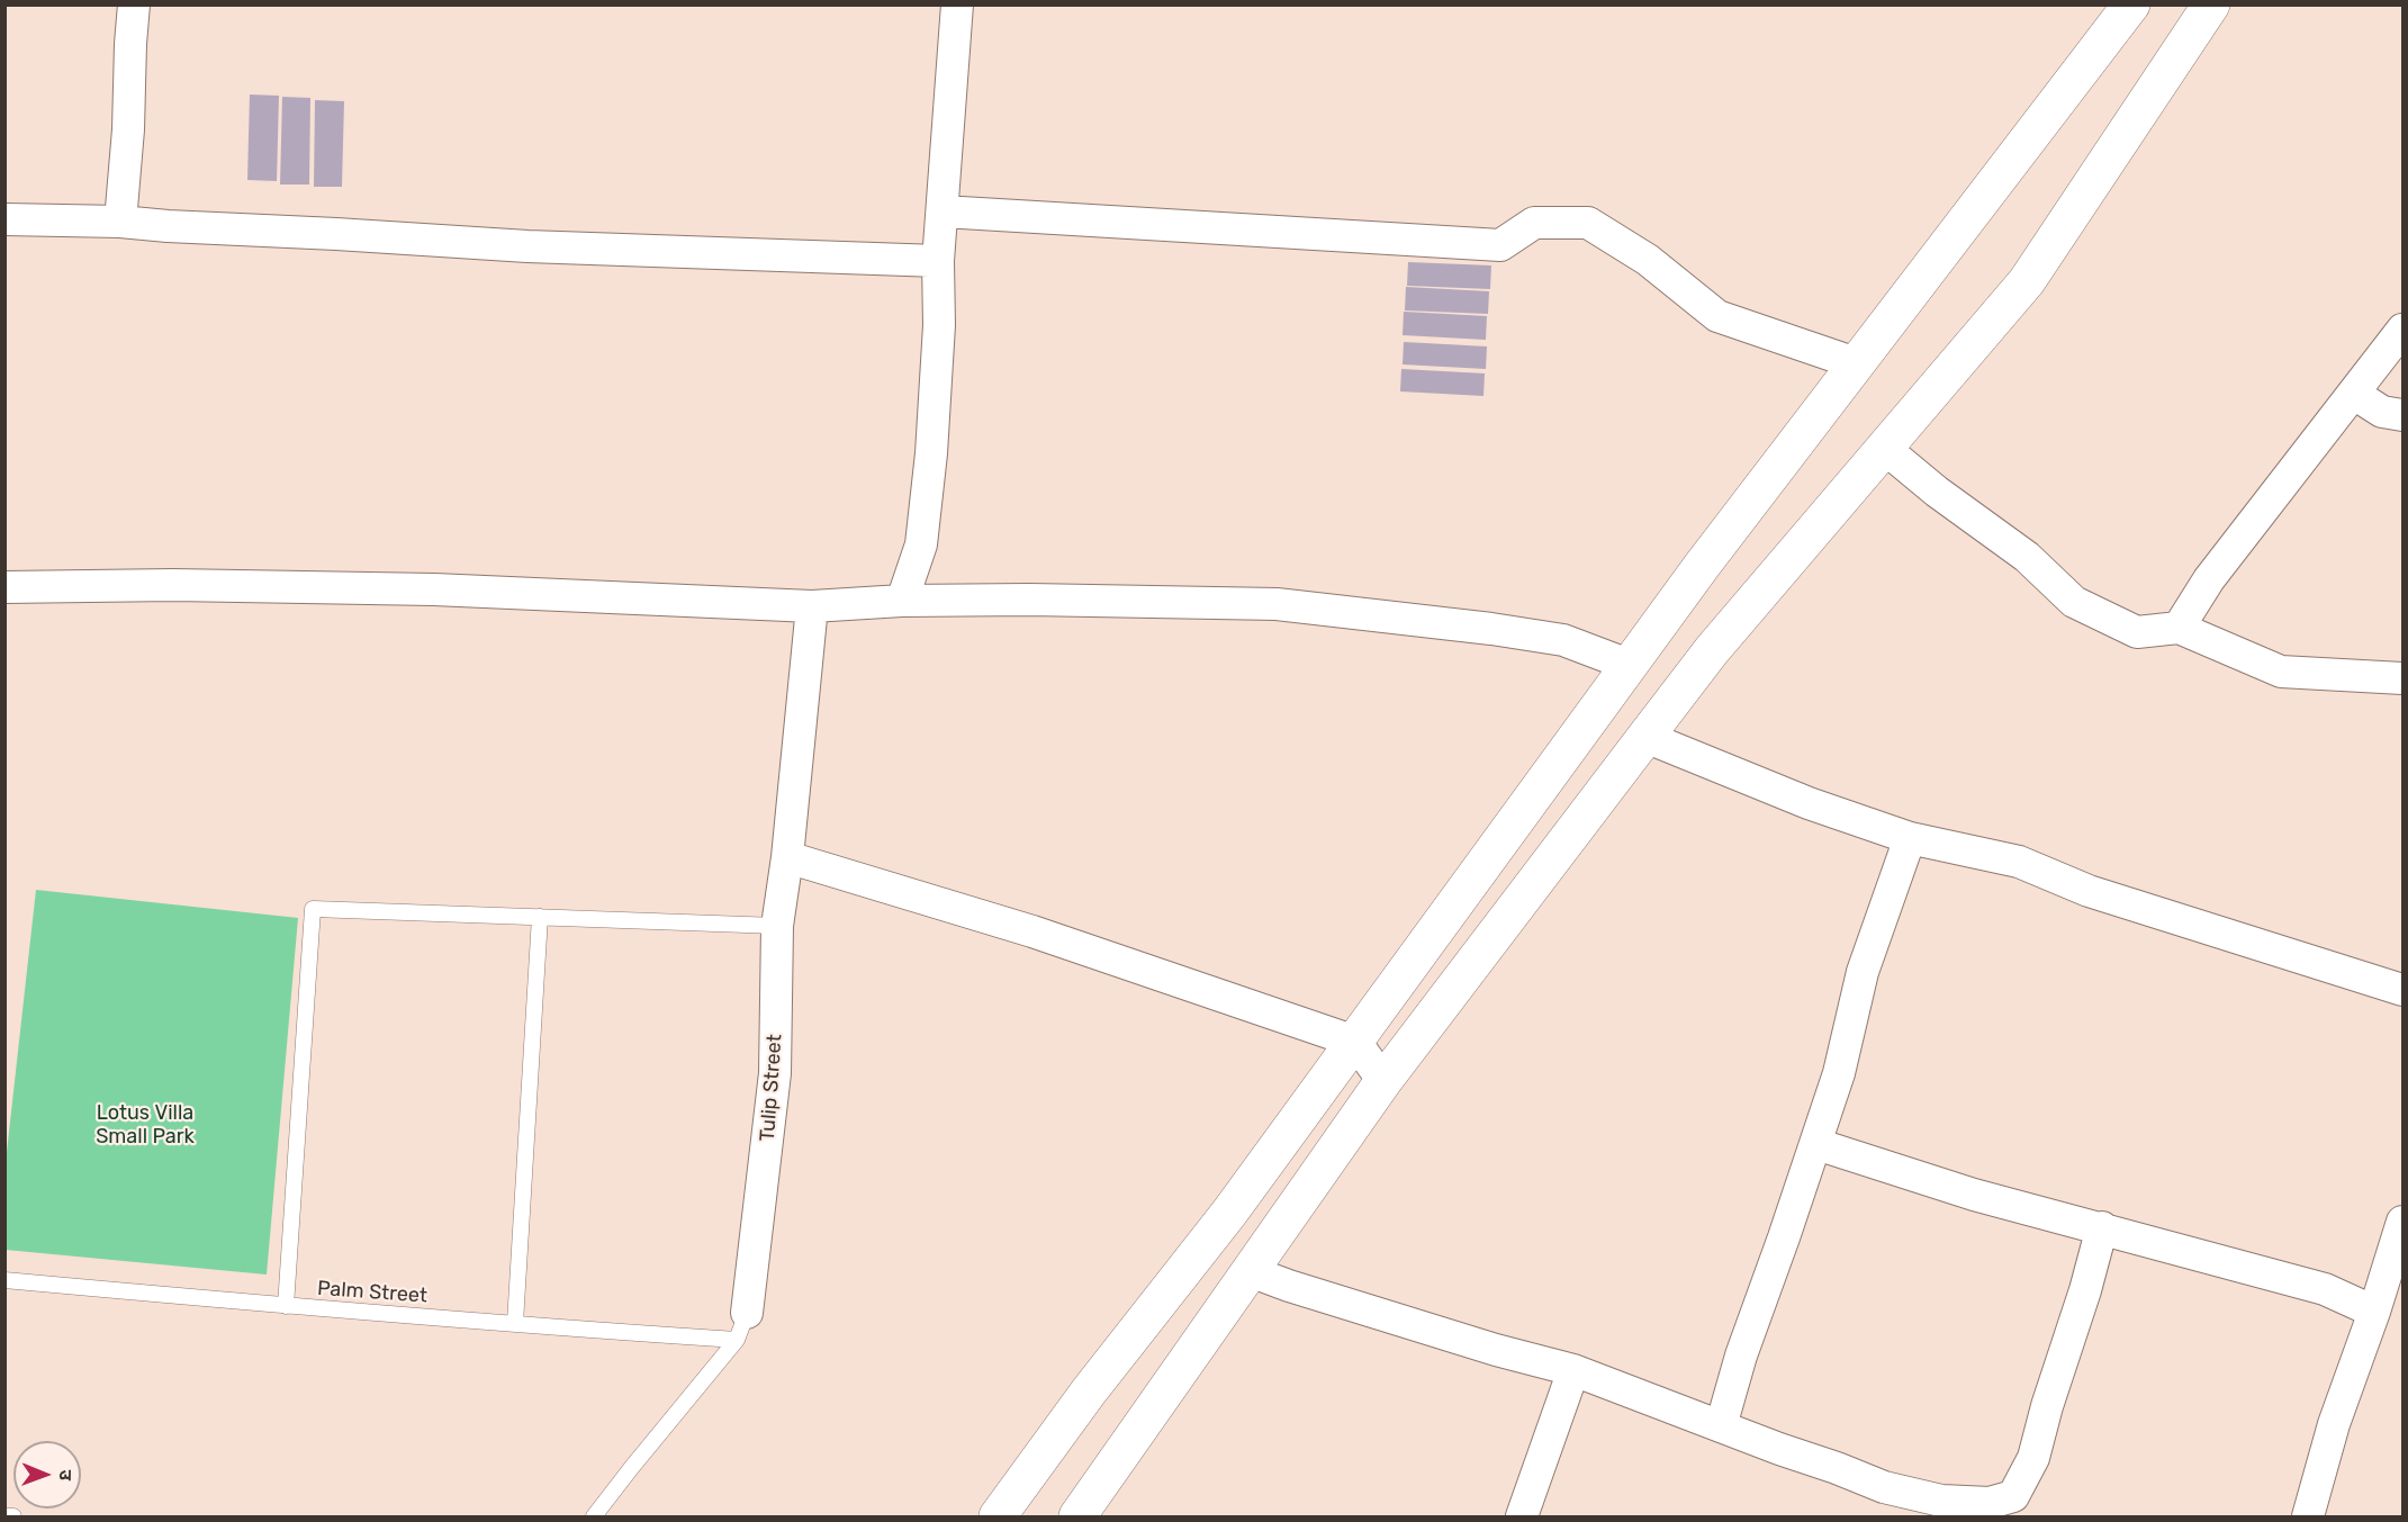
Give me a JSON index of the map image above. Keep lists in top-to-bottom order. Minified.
{"streets":{"street":["Tulip Street"],"lane":["Palm Street"]},"crossings":[["Tulip Street","Palm Street"]],"parks":["Lotus Villa Small Park"],"north":"right"}
